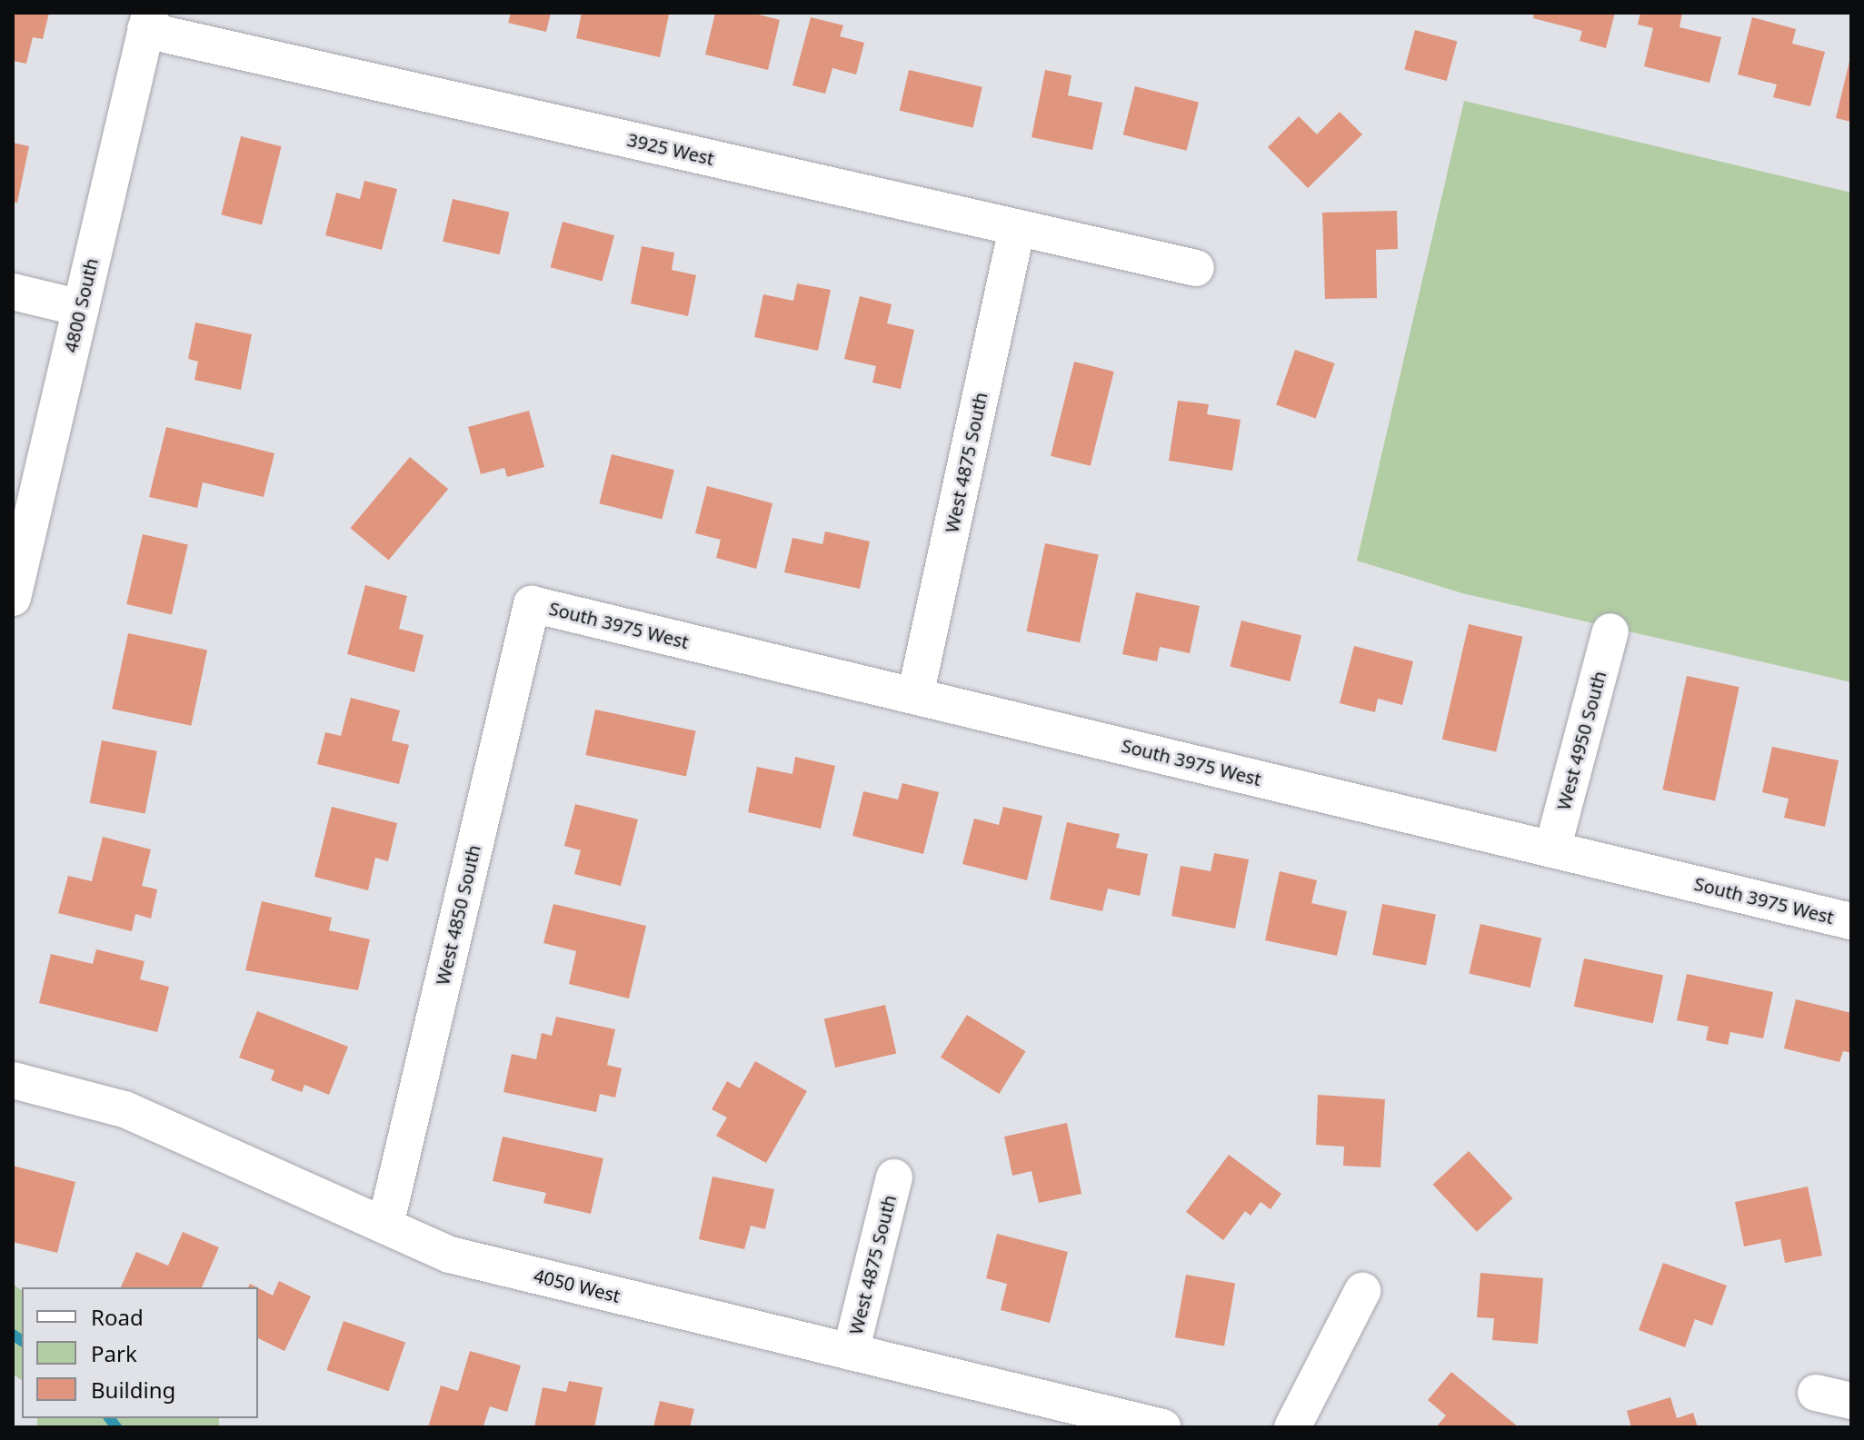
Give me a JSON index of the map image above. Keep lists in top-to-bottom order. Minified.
{"streets":{"street":["3925 West","4800 South","West 4875 South","South 3975 West","West 4950 South","West 4850 South","4050 West"]},"crossings":[["3925 West","4800 South"],["3925 West","West 4875 South"],["West 4875 South","South 3975 West"],["West 4875 South","4050 West"],["South 3975 West","West 4950 South"],["South 3975 West","West 4850 South"],["West 4850 South","4050 West"]],"legend":["Road","Park","Building"]}
